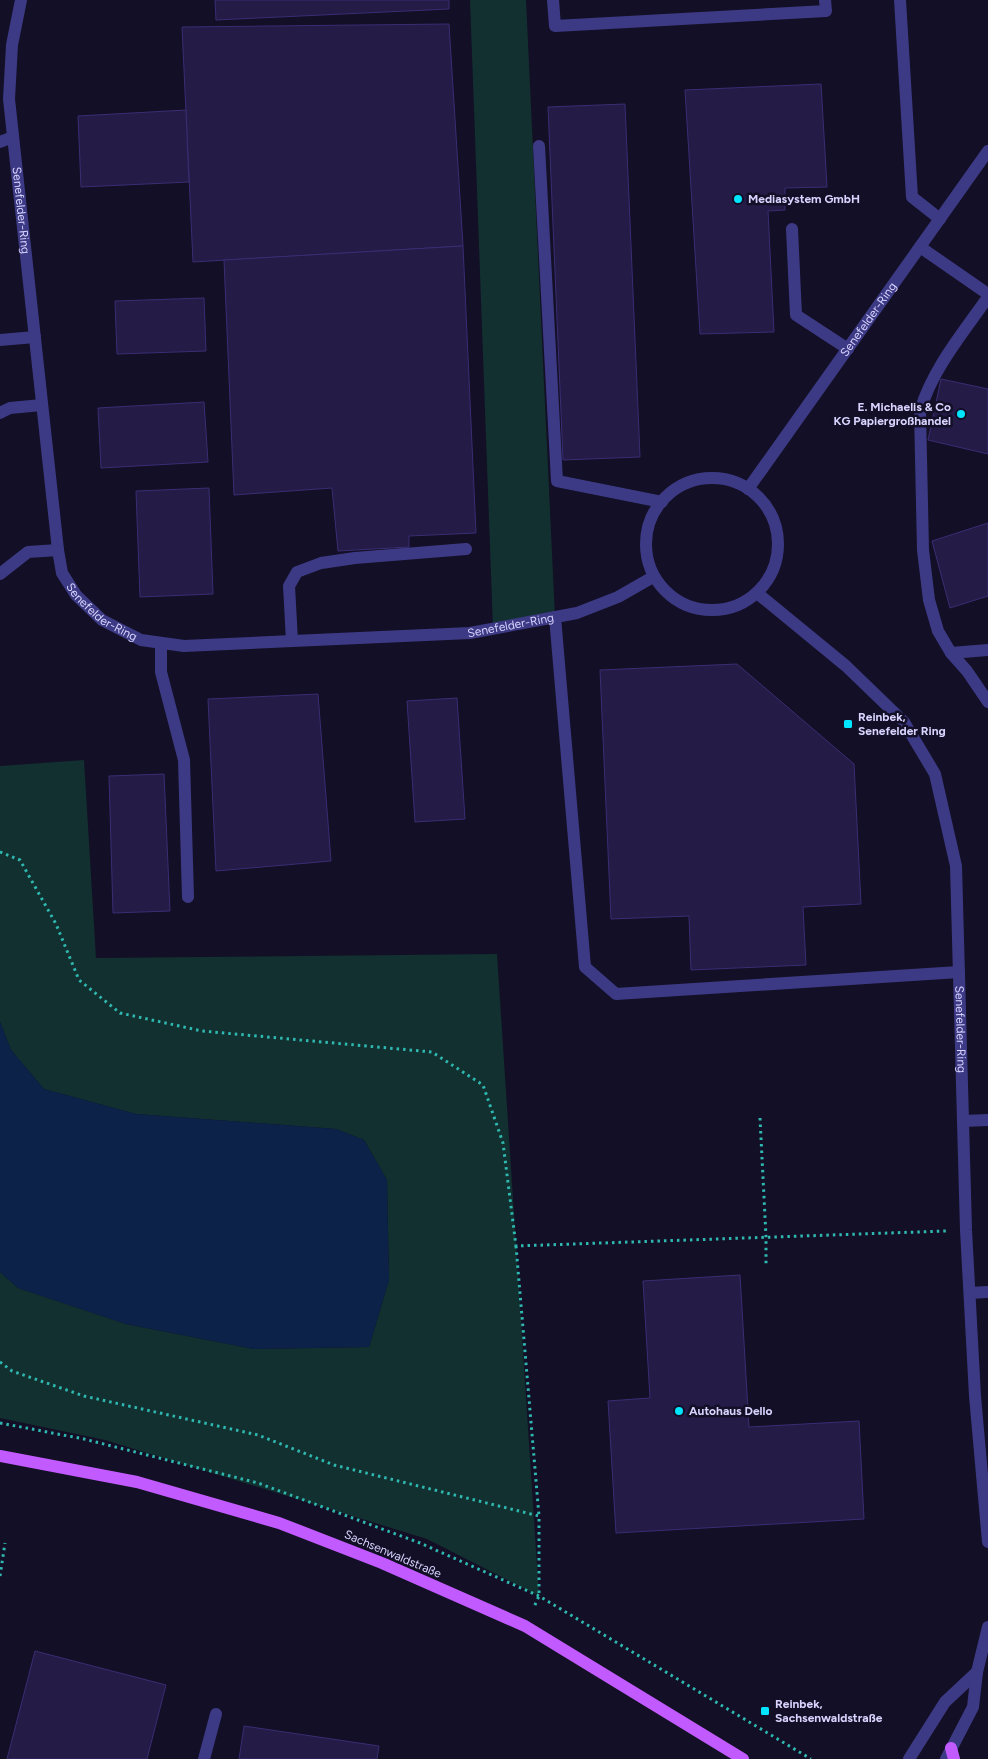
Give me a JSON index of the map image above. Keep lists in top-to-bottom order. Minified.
{"streets":{"main road":["Sachsenwaldstraße"],"street":["Senefelder-Ring"]},"places":{"other":["Mediasystem GmbH","E. Michaelis & Co KG Papiergroßhandel","Autohaus Dello"],"transit":["Reinbek, Senefelder Ring","Reinbek, Sachsenwaldstraße"]}}
